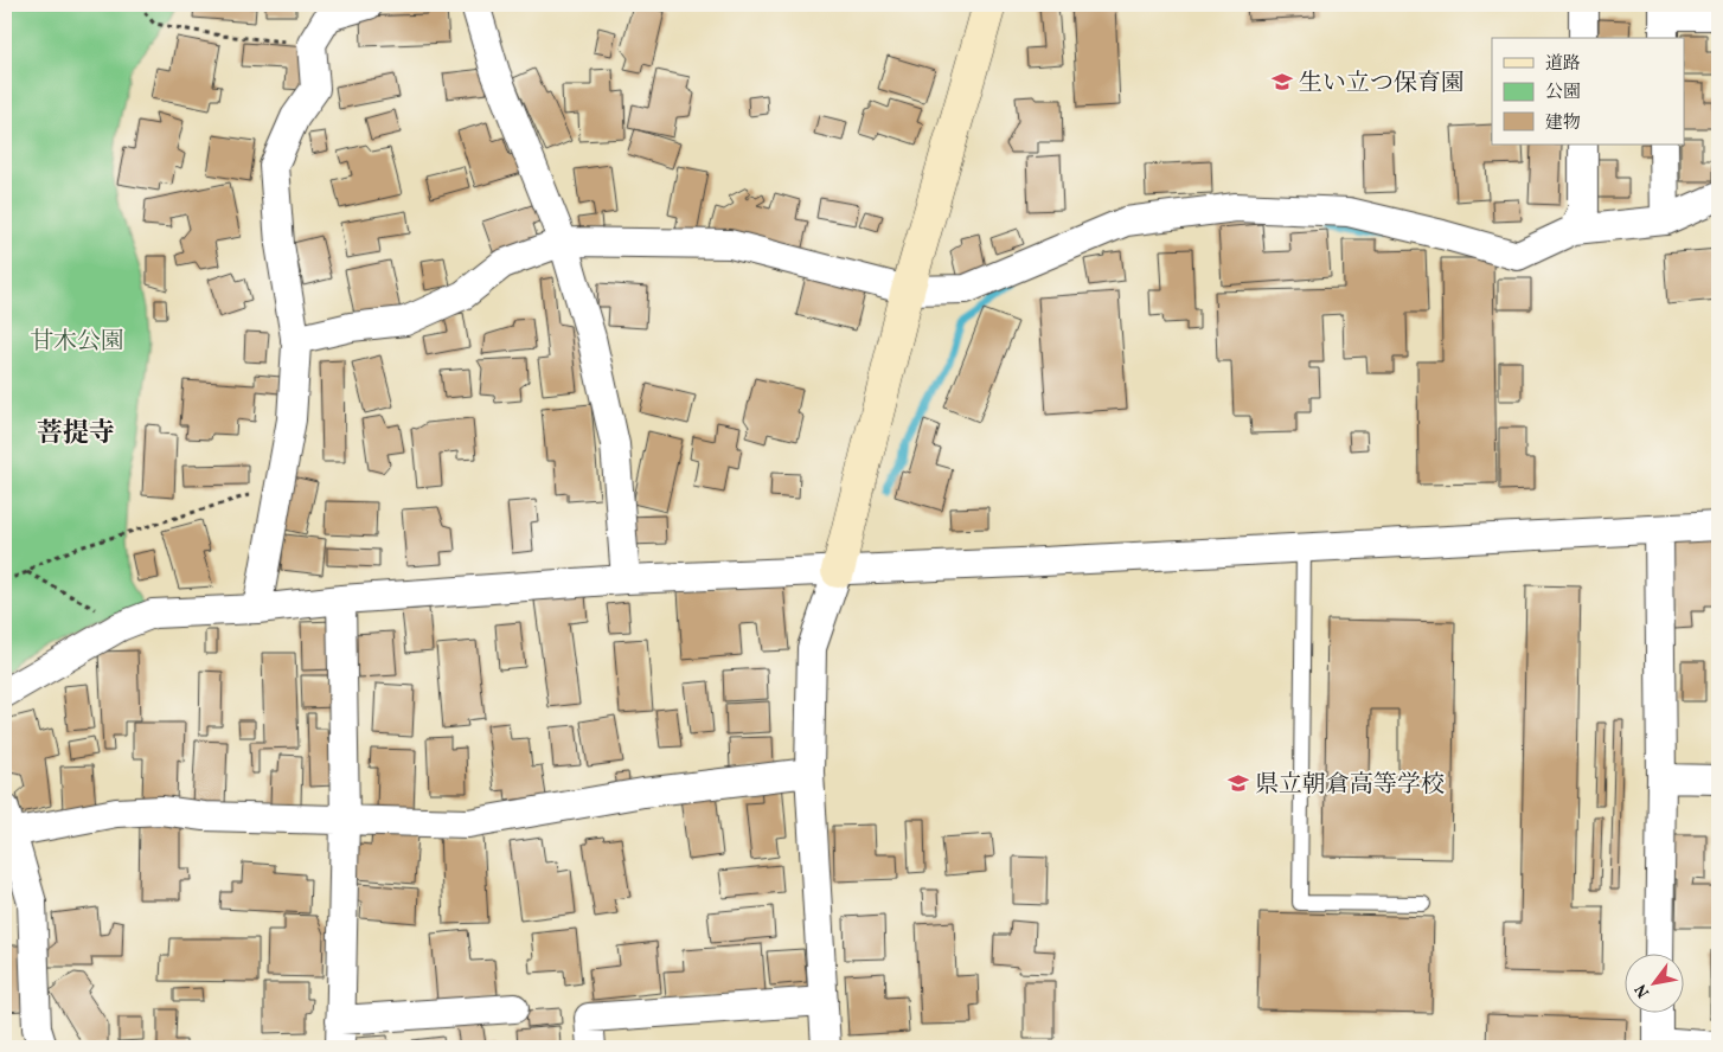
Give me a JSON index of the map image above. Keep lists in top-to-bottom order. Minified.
{"districts":["菩提寺"],"parks":["甘木公園"],"places":{"school or university":["生い立つ保育園","県立朝倉高等学校"]},"legend":["道路","公園","建物"],"north":"bottom left"}
